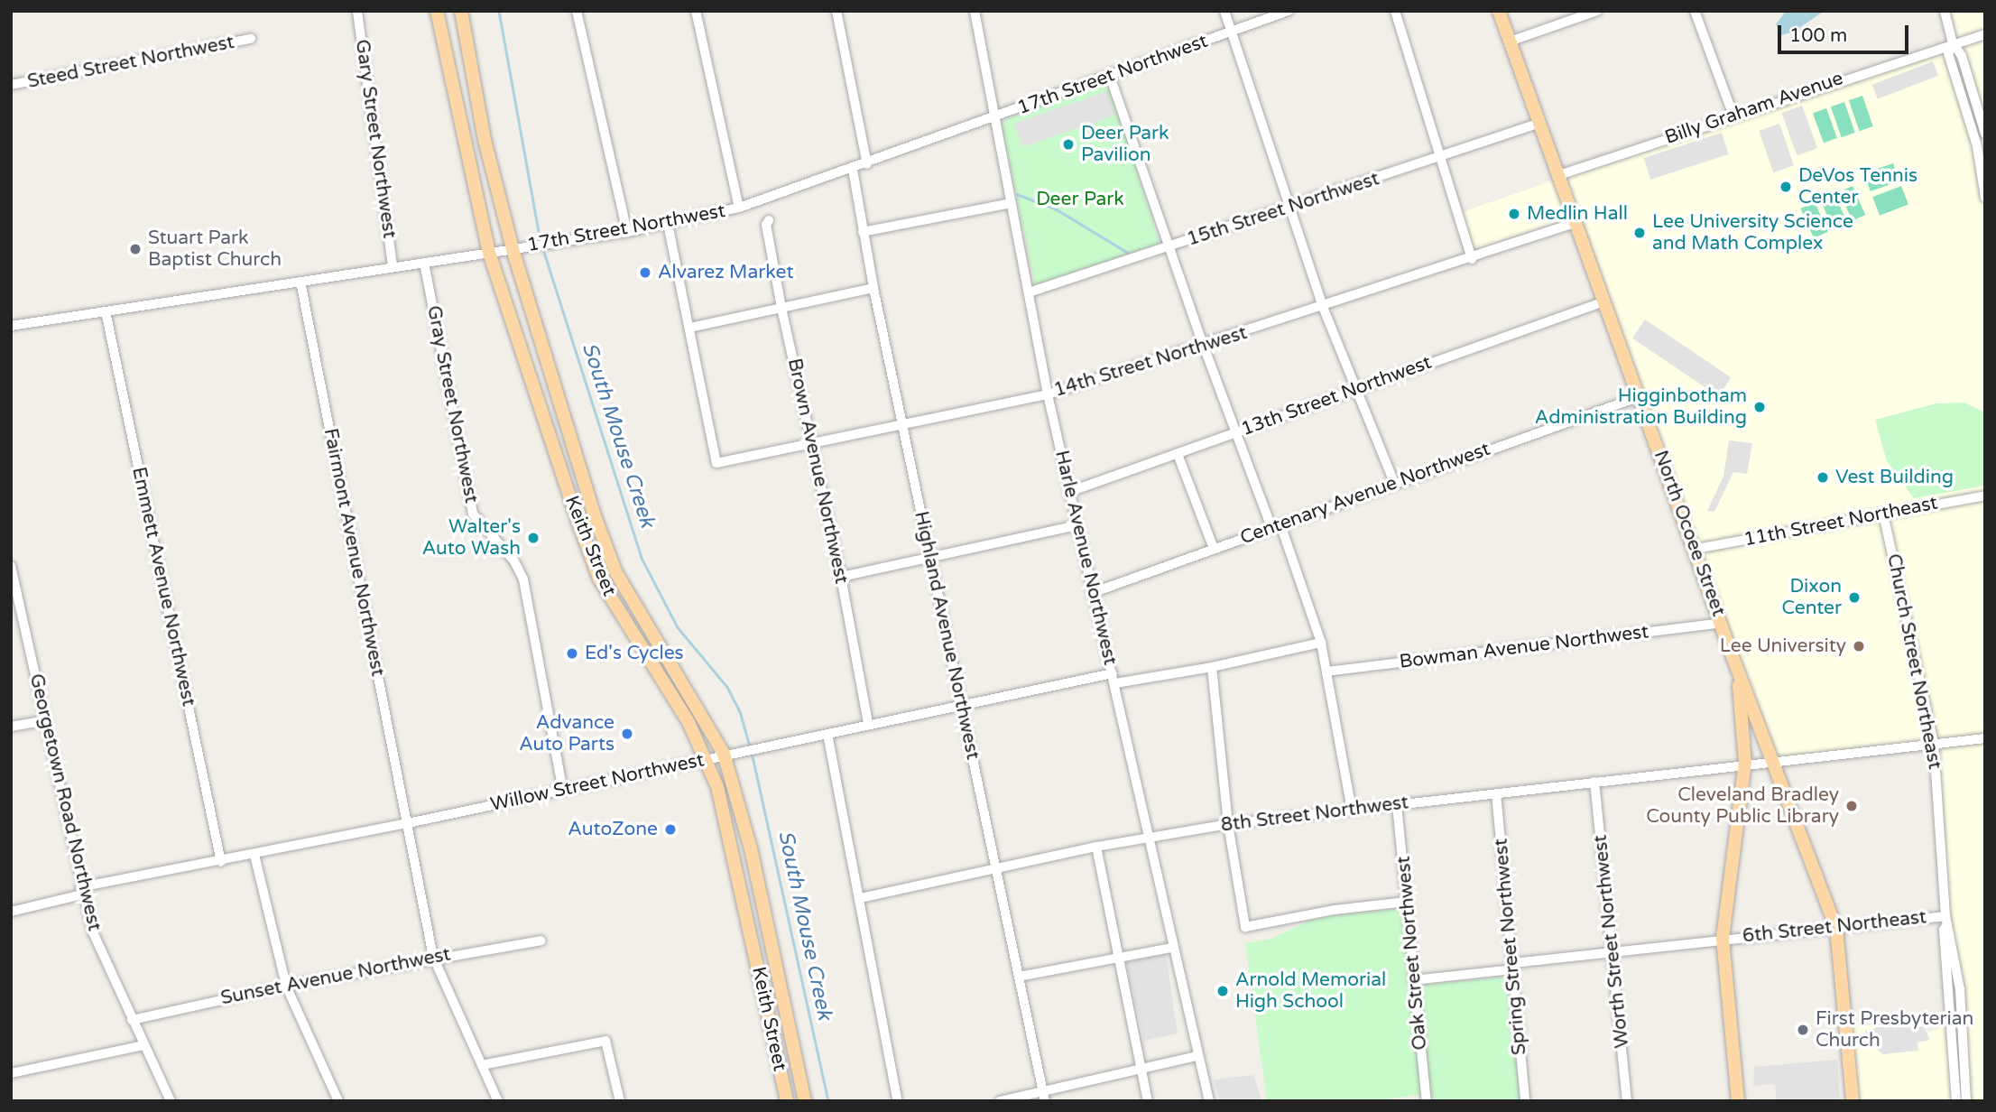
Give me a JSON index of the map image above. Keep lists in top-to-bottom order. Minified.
{"streets":{"main road":["North Ocoee Street","Keith Street"],"street":["Steed Street Northwest","17th Street Northwest","Billy Graham Avenue","Gary Street Northwest","15th Street Northwest","14th Street Northwest","13th Street Northwest","Gray Street Northwest","Brown Avenue Northwest","Centenary Avenue Northwest","11th Street Northeast","Fairmont Avenue Northwest","Harle Avenue Northwest","Emmett Avenue Northwest","Highland Avenue Northwest","Bowman Avenue Northwest","Church Street Northeast","Willow Street Northwest","Georgetown Road Northwest","8th Street Northwest","6th Street Northeast","Worth Street Northwest","Spring Street Northwest","Oak Street Northwest","Sunset Avenue Northwest"]},"crossings":[["17th Street Northwest","Gary Street Northwest"],["17th Street Northwest","Gray Street Northwest"],["17th Street Northwest","Keith Street"],["17th Street Northwest","Fairmont Avenue Northwest"],["17th Street Northwest","Harle Avenue Northwest"],["17th Street Northwest","Emmett Avenue Northwest"],["17th Street Northwest","Highland Avenue Northwest"],["Billy Graham Avenue","North Ocoee Street"],["15th Street Northwest","North Ocoee Street"],["15th Street Northwest","Harle Avenue Northwest"],["14th Street Northwest","Brown Avenue Northwest"],["14th Street Northwest","North Ocoee Street"],["14th Street Northwest","Harle Avenue Northwest"],["14th Street Northwest","Highland Avenue Northwest"],["13th Street Northwest","North Ocoee Street"],["13th Street Northwest","Harle Avenue Northwest"],["Gray Street Northwest","Willow Street Northwest"],["Brown Avenue Northwest","Willow Street Northwest"],["Centenary Avenue Northwest","North Ocoee Street"],["Centenary Avenue Northwest","Harle Avenue Northwest"],["11th Street Northeast","North Ocoee Street"],["11th Street Northeast","Church Street Northeast"],["North Ocoee Street","Bowman Avenue Northwest"],["North Ocoee Street","8th Street Northwest"],["North Ocoee Street","6th Street Northeast"],["Keith Street","Willow Street Northwest"],["Fairmont Avenue Northwest","Willow Street Northwest"],["Fairmont Avenue Northwest","Sunset Avenue Northwest"],["Harle Avenue Northwest","Willow Street Northwest"],["Harle Avenue Northwest","8th Street Northwest"],["Emmett Avenue Northwest","Willow Street Northwest"],["Highland Avenue Northwest","Willow Street Northwest"],["Highland Avenue Northwest","8th Street Northwest"],["Church Street Northeast","8th Street Northwest"],["Church Street Northeast","6th Street Northeast"],["Willow Street Northwest","Georgetown Road Northwest"],["Georgetown Road Northwest","Sunset Avenue Northwest"],["8th Street Northwest","Worth Street Northwest"],["8th Street Northwest","Spring Street Northwest"],["8th Street Northwest","Oak Street Northwest"],["6th Street Northeast","Worth Street Northwest"],["6th Street Northeast","Spring Street Northwest"],["6th Street Northeast","Oak Street Northwest"]],"water":["South Mouse Creek"],"parks":["Deer Park"],"places":["Deer Park Pavilion","DeVos Tennis Center","Medlin Hall","Lee University Science and Math Complex","Stuart Park Baptist Church","Alvarez Market","Higginbotham Administration Building","Vest Building","Walter's Auto Wash","Dixon Center","Lee University","Ed's Cycles","Advance Auto Parts","Cleveland Bradley County Public Library","AutoZone","Arnold Memorial High School","First Presbyterian Church"],"scale_bar":"100 m"}
